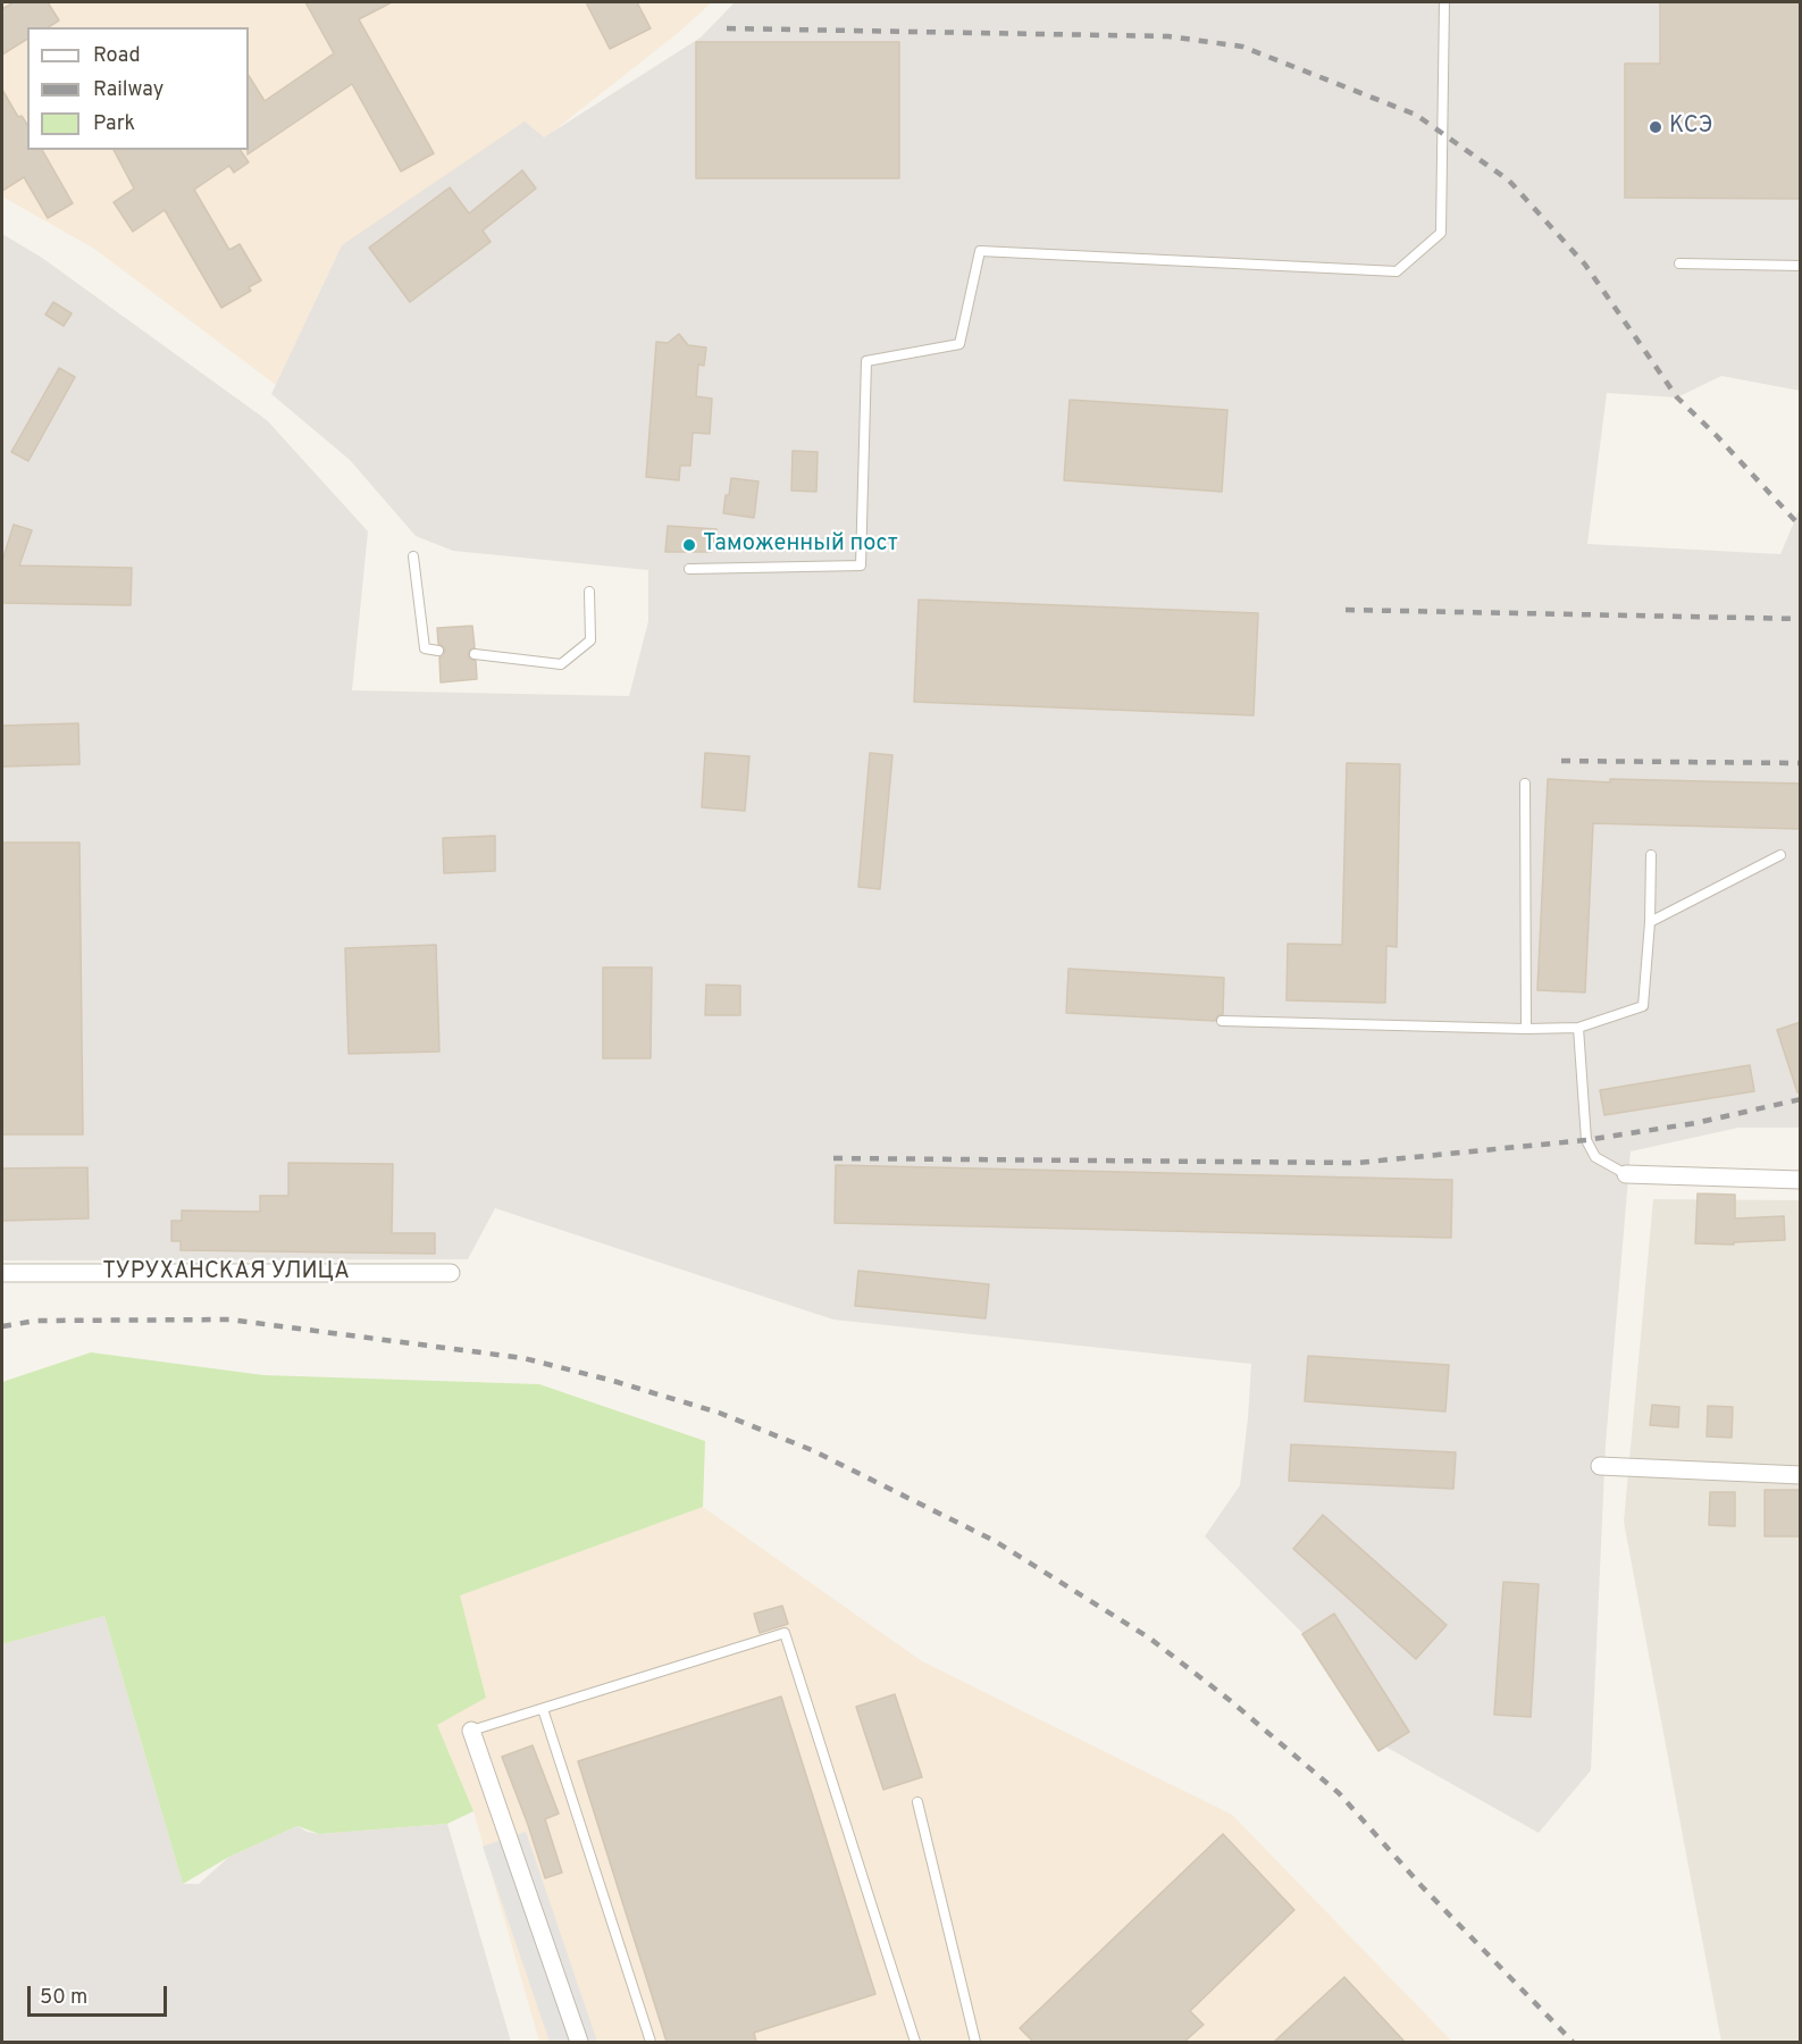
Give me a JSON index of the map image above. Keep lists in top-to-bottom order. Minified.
{"streets":{"street":["ТУРУХАНСКАЯ УЛИЦА"]},"places":["КСЭ","Таможенный пост"],"legend":["Road","Railway","Park"],"scale_bar":"50 m"}
